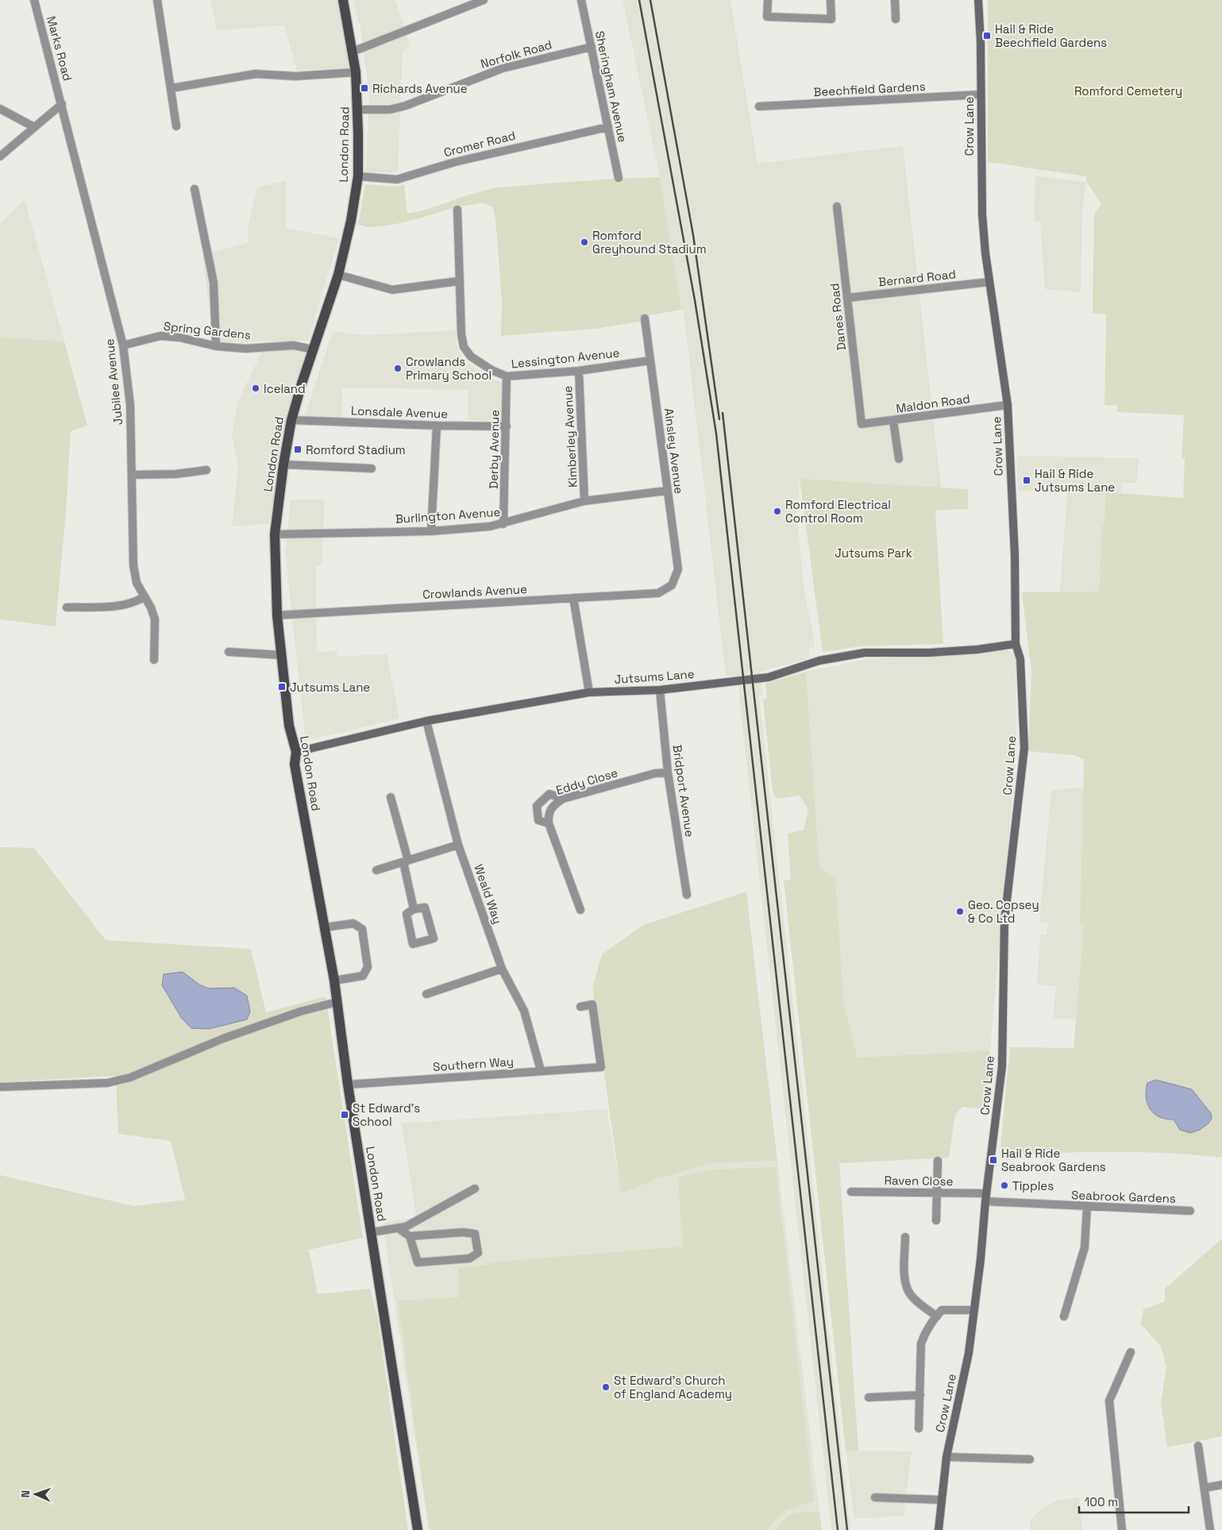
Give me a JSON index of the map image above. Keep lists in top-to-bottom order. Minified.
{"streets":{"main road":["London Road"],"street":["Marks Road","Norfolk Road","Sheringham Avenue","Beechfield Gardens","Crow Lane","Cromer Road","Bernard Road","Danes Road","Spring Gardens","Lessington Avenue","Jubilee Avenue","Maldon Road","Lonsdale Avenue","Kimberley Avenue","Derby Avenue","Ainsley Avenue","Burlington Avenue","Crowlands Avenue","Jutsums Lane","Eddy Close","Bridport Avenue","Weald Way","Southern Way","Raven Close","Seabrook Gardens"]},"crossings":[["Marks Road","Jubilee Avenue"],["Norfolk Road","Sheringham Avenue"],["Norfolk Road","London Road"],["Sheringham Avenue","Cromer Road"],["Beechfield Gardens","Crow Lane"],["Crow Lane","Bernard Road"],["Crow Lane","Maldon Road"],["Crow Lane","Jutsums Lane"],["Crow Lane","Raven Close"],["Crow Lane","Seabrook Gardens"],["Cromer Road","London Road"],["London Road","Spring Gardens"],["London Road","Lonsdale Avenue"],["London Road","Burlington Avenue"],["London Road","Crowlands Avenue"],["London Road","Jutsums Lane"],["London Road","Southern Way"],["Bernard Road","Danes Road"],["Danes Road","Maldon Road"],["Spring Gardens","Jubilee Avenue"],["Lessington Avenue","Kimberley Avenue"],["Lessington Avenue","Derby Avenue"],["Lessington Avenue","Ainsley Avenue"],["Lonsdale Avenue","Derby Avenue"],["Kimberley Avenue","Burlington Avenue"],["Derby Avenue","Burlington Avenue"],["Ainsley Avenue","Burlington Avenue"],["Ainsley Avenue","Crowlands Avenue"],["Jutsums Lane","Bridport Avenue"],["Jutsums Lane","Weald Way"],["Eddy Close","Bridport Avenue"],["Weald Way","Southern Way"],["Raven Close","Seabrook Gardens"]],"parks":["Romford Cemetery","Jutsums Park"],"places":{"transit":["Hail & Ride Beechfield Gardens","Richards Avenue","Romford Stadium","Hail & Ride Jutsums Lane","Jutsums Lane","St Edward's School","Hail & Ride Seabrook Gardens"],"other":["Romford Greyhound Stadium","Crowlands Primary School","Iceland","Romford Electrical Control Room","Geo. Copsey & Co Ltd","Tipples","St Edward's Church of England Academy"]},"scale_bar":"100 m","north":"left"}
